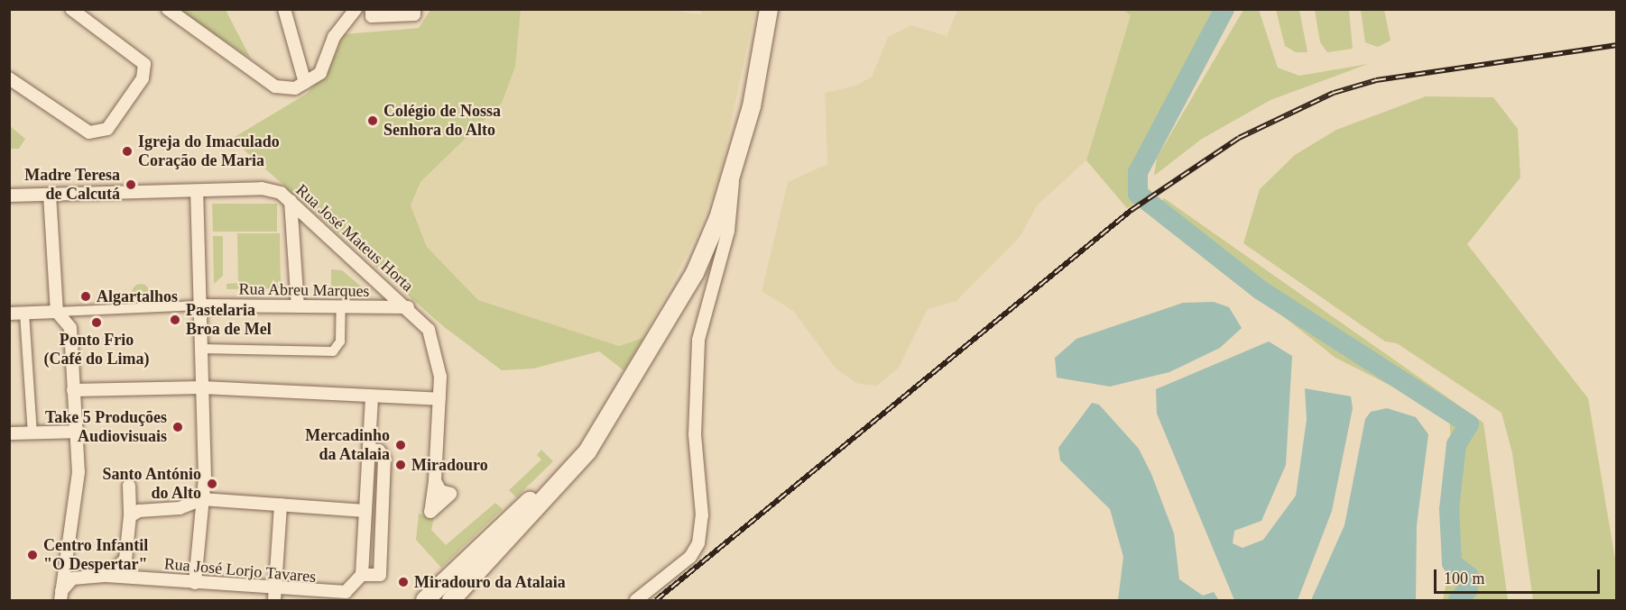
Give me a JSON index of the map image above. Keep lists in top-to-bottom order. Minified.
{"streets":{"street":["Rua José Mateus Horta","Rua Abreu Marques","Rua José Lorjo Tavares"]},"crossings":[["Rua José Mateus Horta","Rua Abreu Marques"]],"places":["Colégio de Nossa Senhora do Alto","Igreja do Imaculado Coração de Maria","Madre Teresa de Calcutá","Algartalhos","Pastelaria Broa de Mel","Ponto Frio (Café do Lima)","Take 5 Produções Audiovisuais","Mercadinho da Atalaia","Miradouro","Santo António do Alto","Centro Infantil \"O Despertar\"","Miradouro da Atalaia"],"scale_bar":"100 m"}
